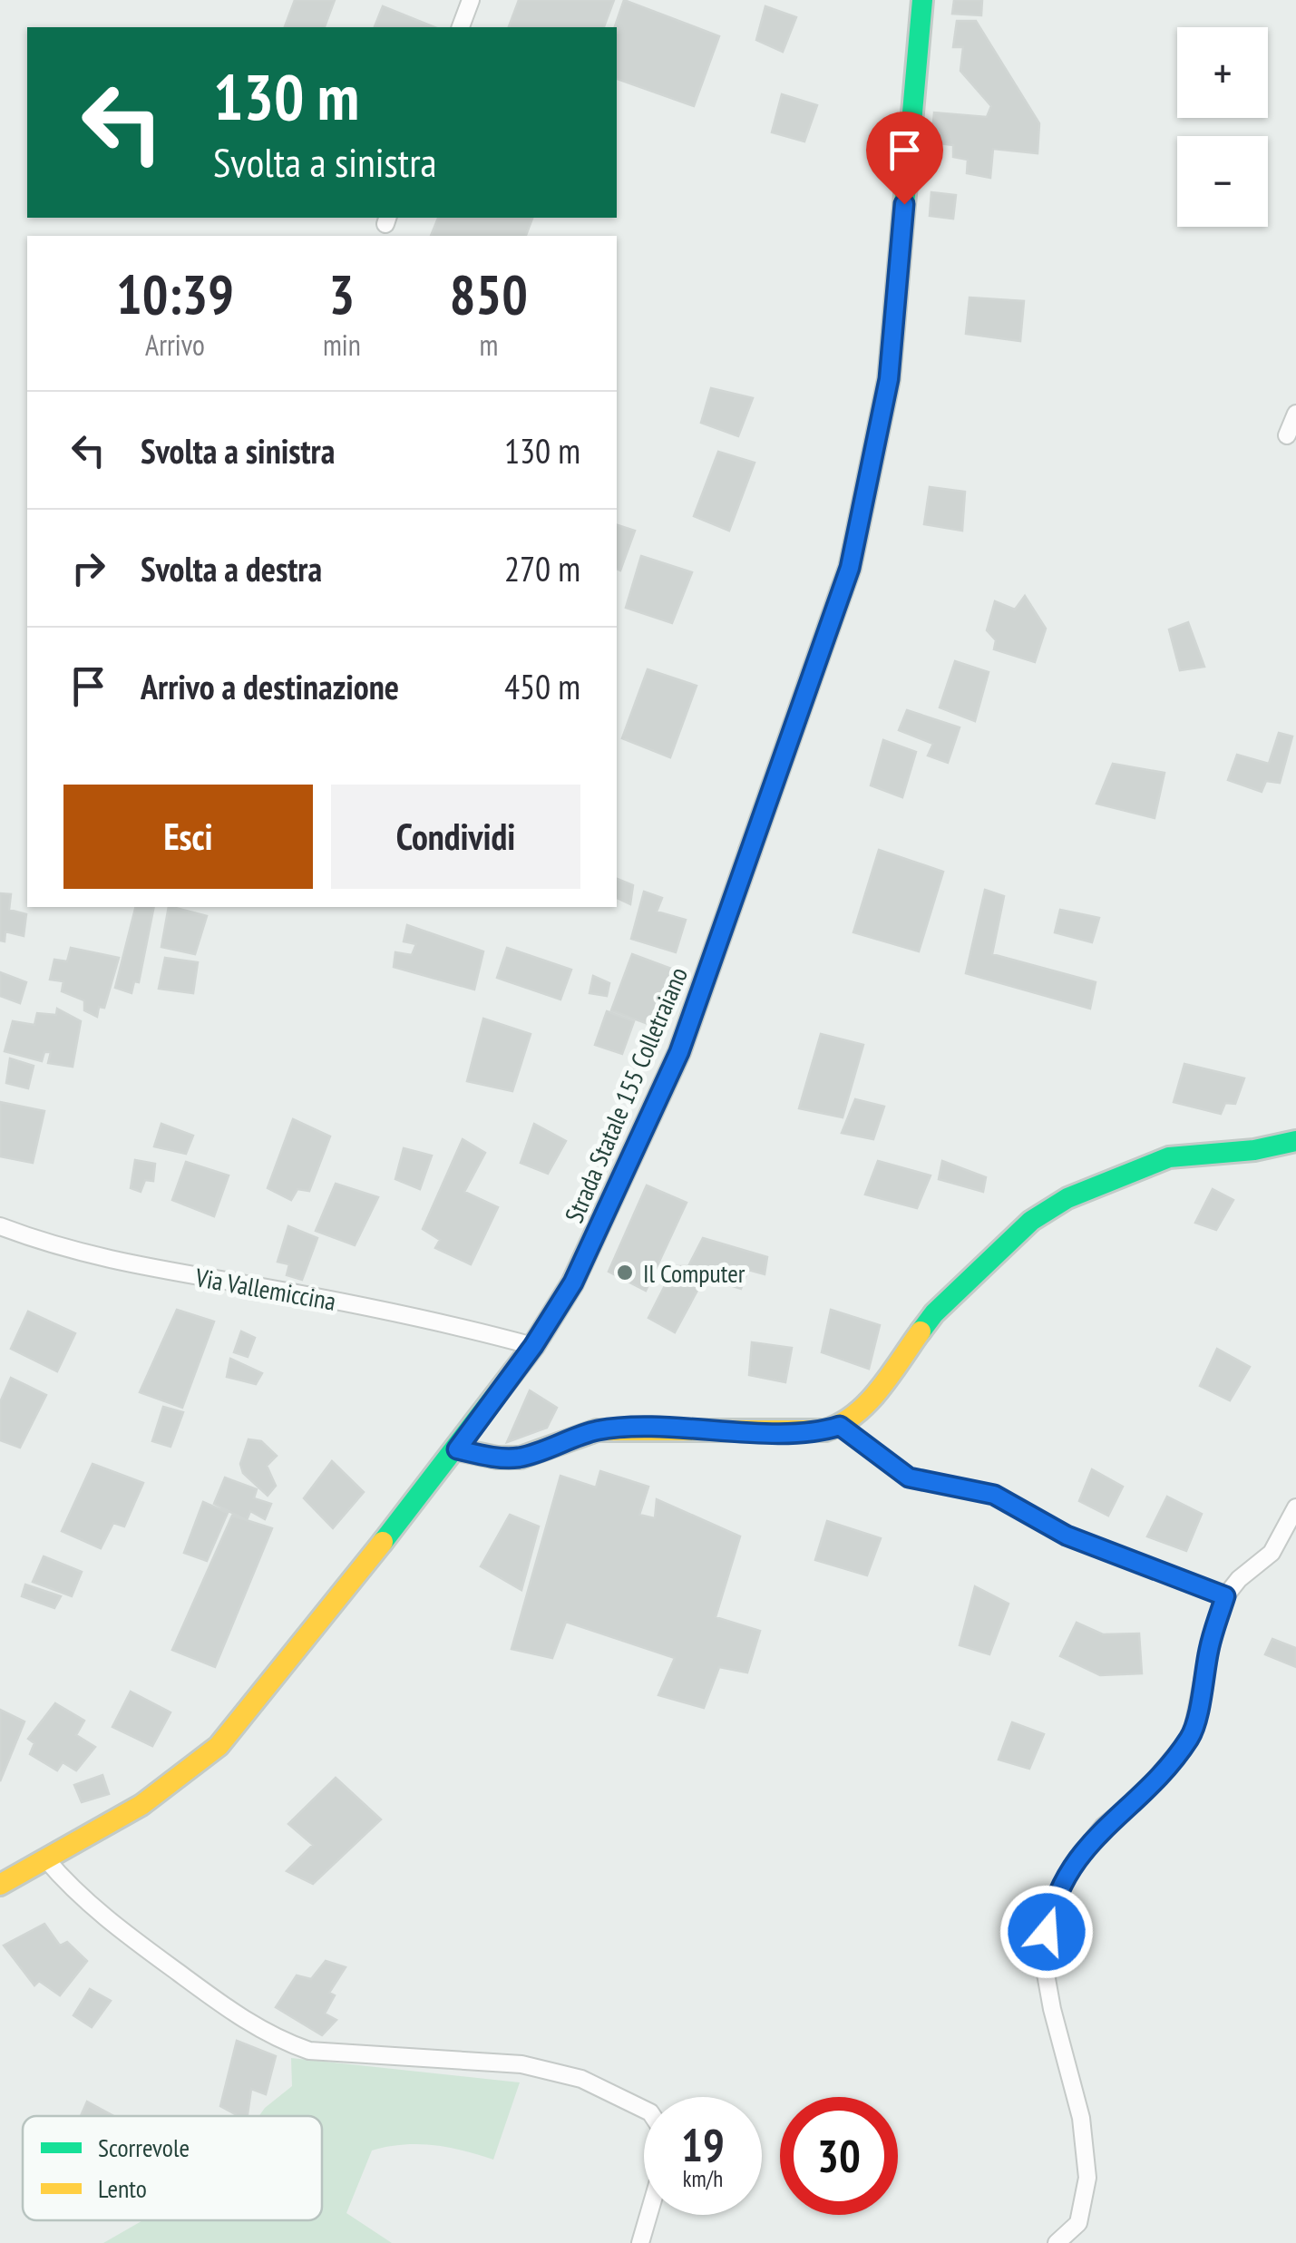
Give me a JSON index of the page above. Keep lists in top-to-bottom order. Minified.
{"streets":{"main road":["Strada Statale 155 Colletraiano"],"street":["Via Vallemiccina"]},"crossings":[["Strada Statale 155 Colletraiano","Via Vallemiccina"]],"places":["Il Computer"],"legend":["Scorrevole","Lento"],"page":{"map_buttons":["+","−"],"turn":["130 m","Svolta a sinistra"],"eta":["10:39","Arrivo","3","min","850","m"],"list":[{"name":"Svolta a sinistra","value":"130 m"},{"name":"Svolta a destra","value":"270 m"},{"name":"Arrivo a destinazione","value":"450 m"}],"buttons":["Esci","Condividi"],"speed":"19 km/h","limit":"30"}}
